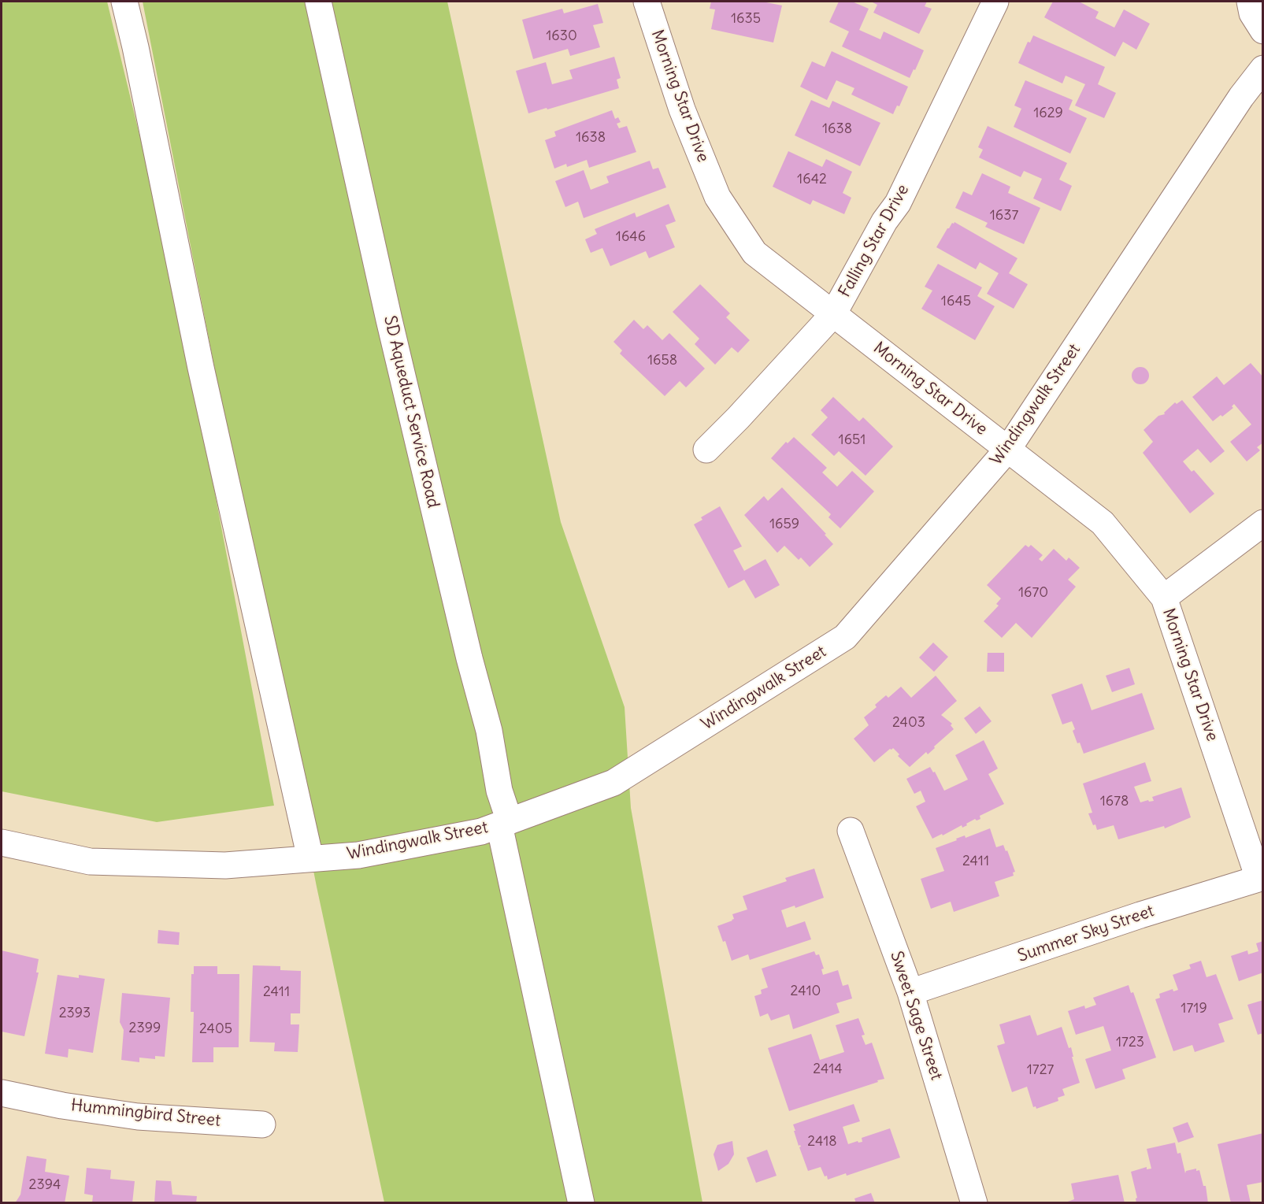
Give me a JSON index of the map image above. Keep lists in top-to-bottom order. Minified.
{"streets":{"street":["Morning Star Drive","Falling Star Drive","Windingwalk Street","SD Aqueduct Service Road","Summer Sky Street","Sweet Sage Street","Hummingbird Street"]},"crossings":[["Morning Star Drive","Falling Star Drive"],["Morning Star Drive","Windingwalk Street"],["Morning Star Drive","Summer Sky Street"],["Windingwalk Street","SD Aqueduct Service Road"],["Summer Sky Street","Sweet Sage Street"]],"house_numbers":["1635","1630","1629","1638","1638","1642","1637","1646","1645","1658","1651","1659","1670","2403","1678","2411","2410","2411","1719","2393","2399","2405","1723","2414","1727","2418","2394"]}
